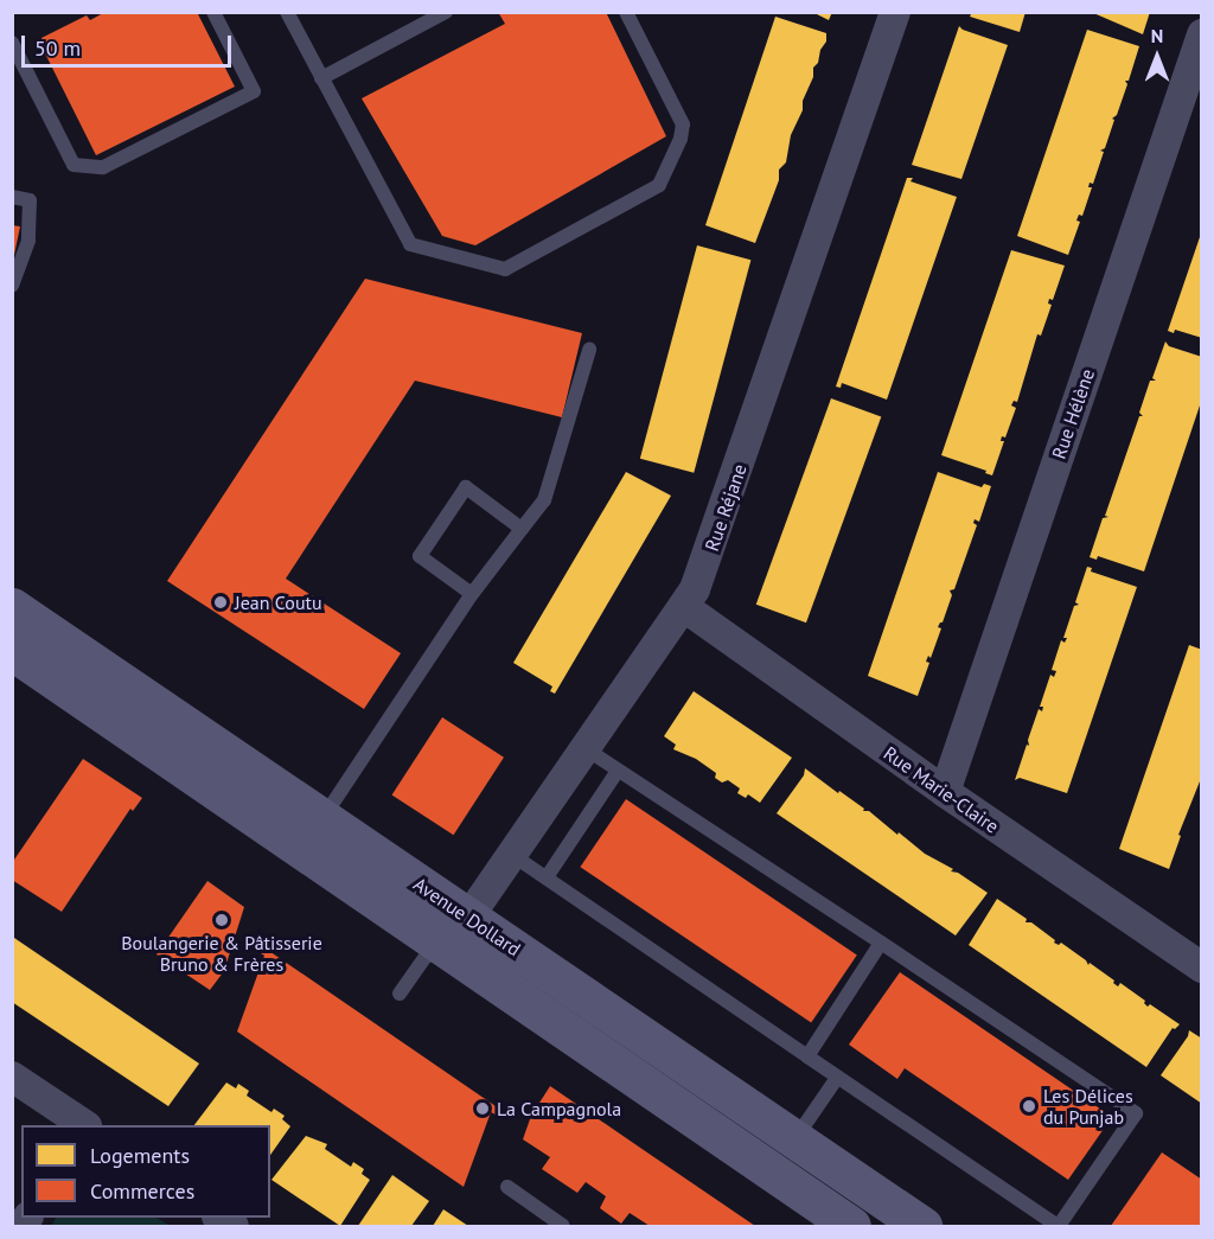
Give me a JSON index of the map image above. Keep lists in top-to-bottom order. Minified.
{"streets":{"main road":["Avenue Dollard"],"street":["Rue Hélène","Rue Réjane","Rue Marie-Claire"]},"crossings":[["Rue Hélène","Rue Marie-Claire"],["Rue Réjane","Rue Marie-Claire"],["Rue Réjane","Avenue Dollard"]],"places":["Jean Coutu","Boulangerie & Pâtisserie Bruno & Frères","Les Délices du Punjab","La Campagnola"],"legend":["Logements","Commerces"],"scale_bar":"50 m","north":"top"}
